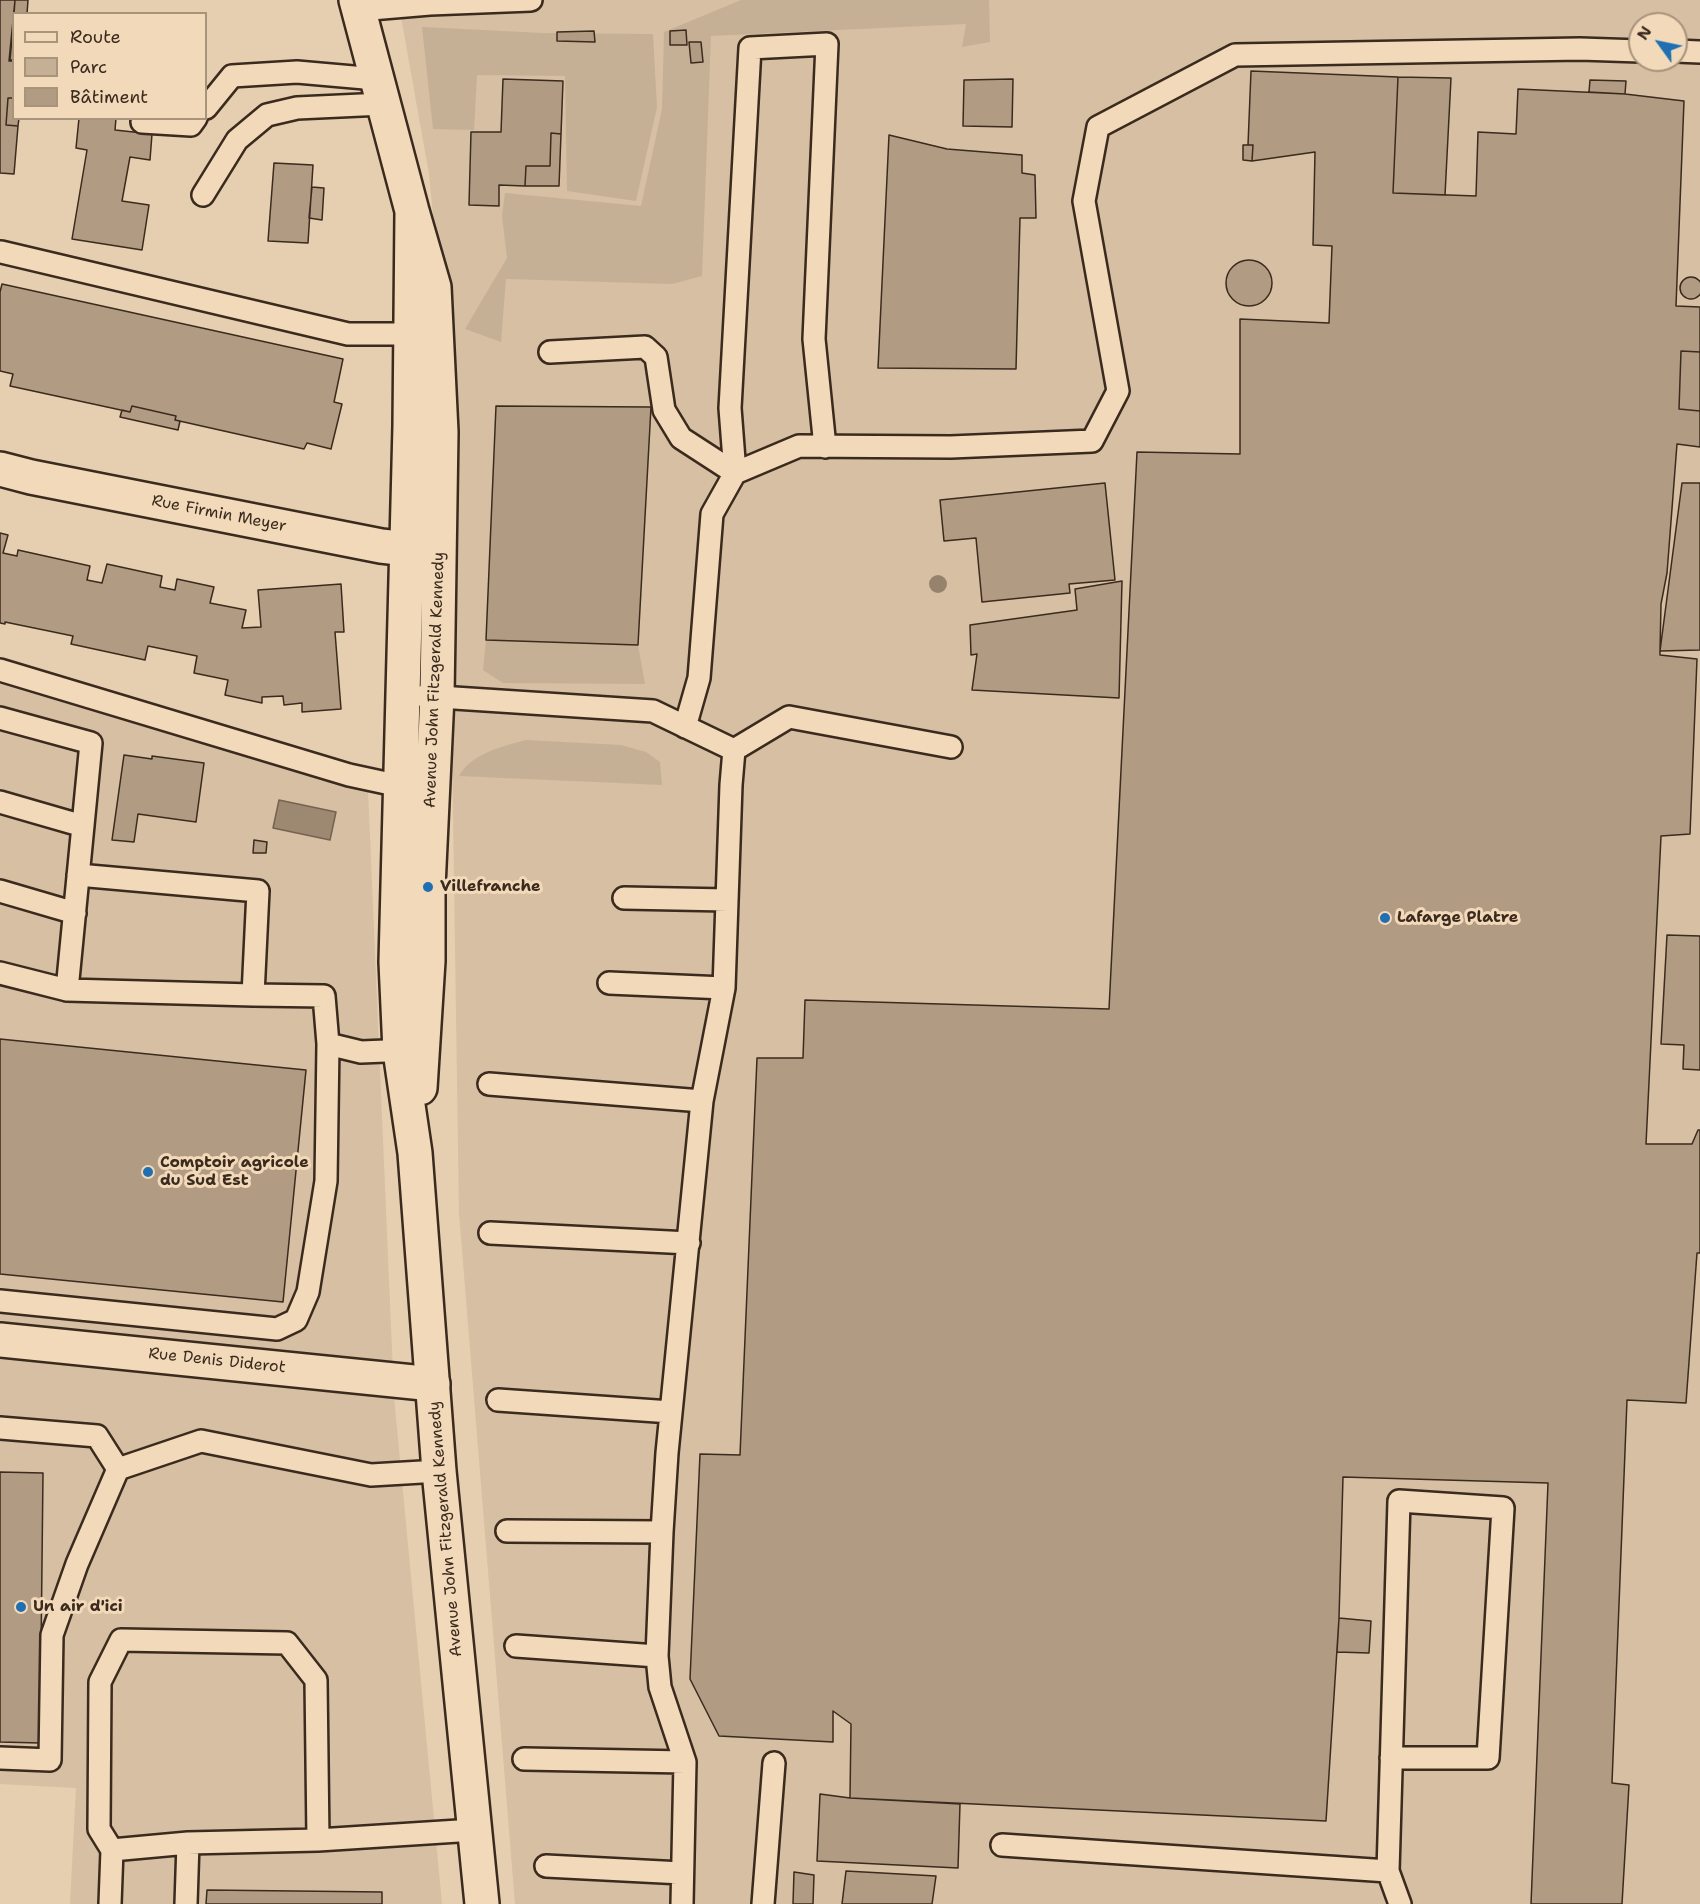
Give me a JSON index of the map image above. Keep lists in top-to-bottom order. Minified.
{"streets":{"street":["Rue Firmin Meyer","Avenue John Fitzgerald Kennedy","Rue Denis Diderot"]},"crossings":[["Rue Firmin Meyer","Avenue John Fitzgerald Kennedy"],["Avenue John Fitzgerald Kennedy","Rue Denis Diderot"]],"places":["Villefranche","Lafarge Platre","Comptoir agricole du Sud Est","Un air d'ici"],"legend":["Route","Parc","Bâtiment"],"north":"top left"}
